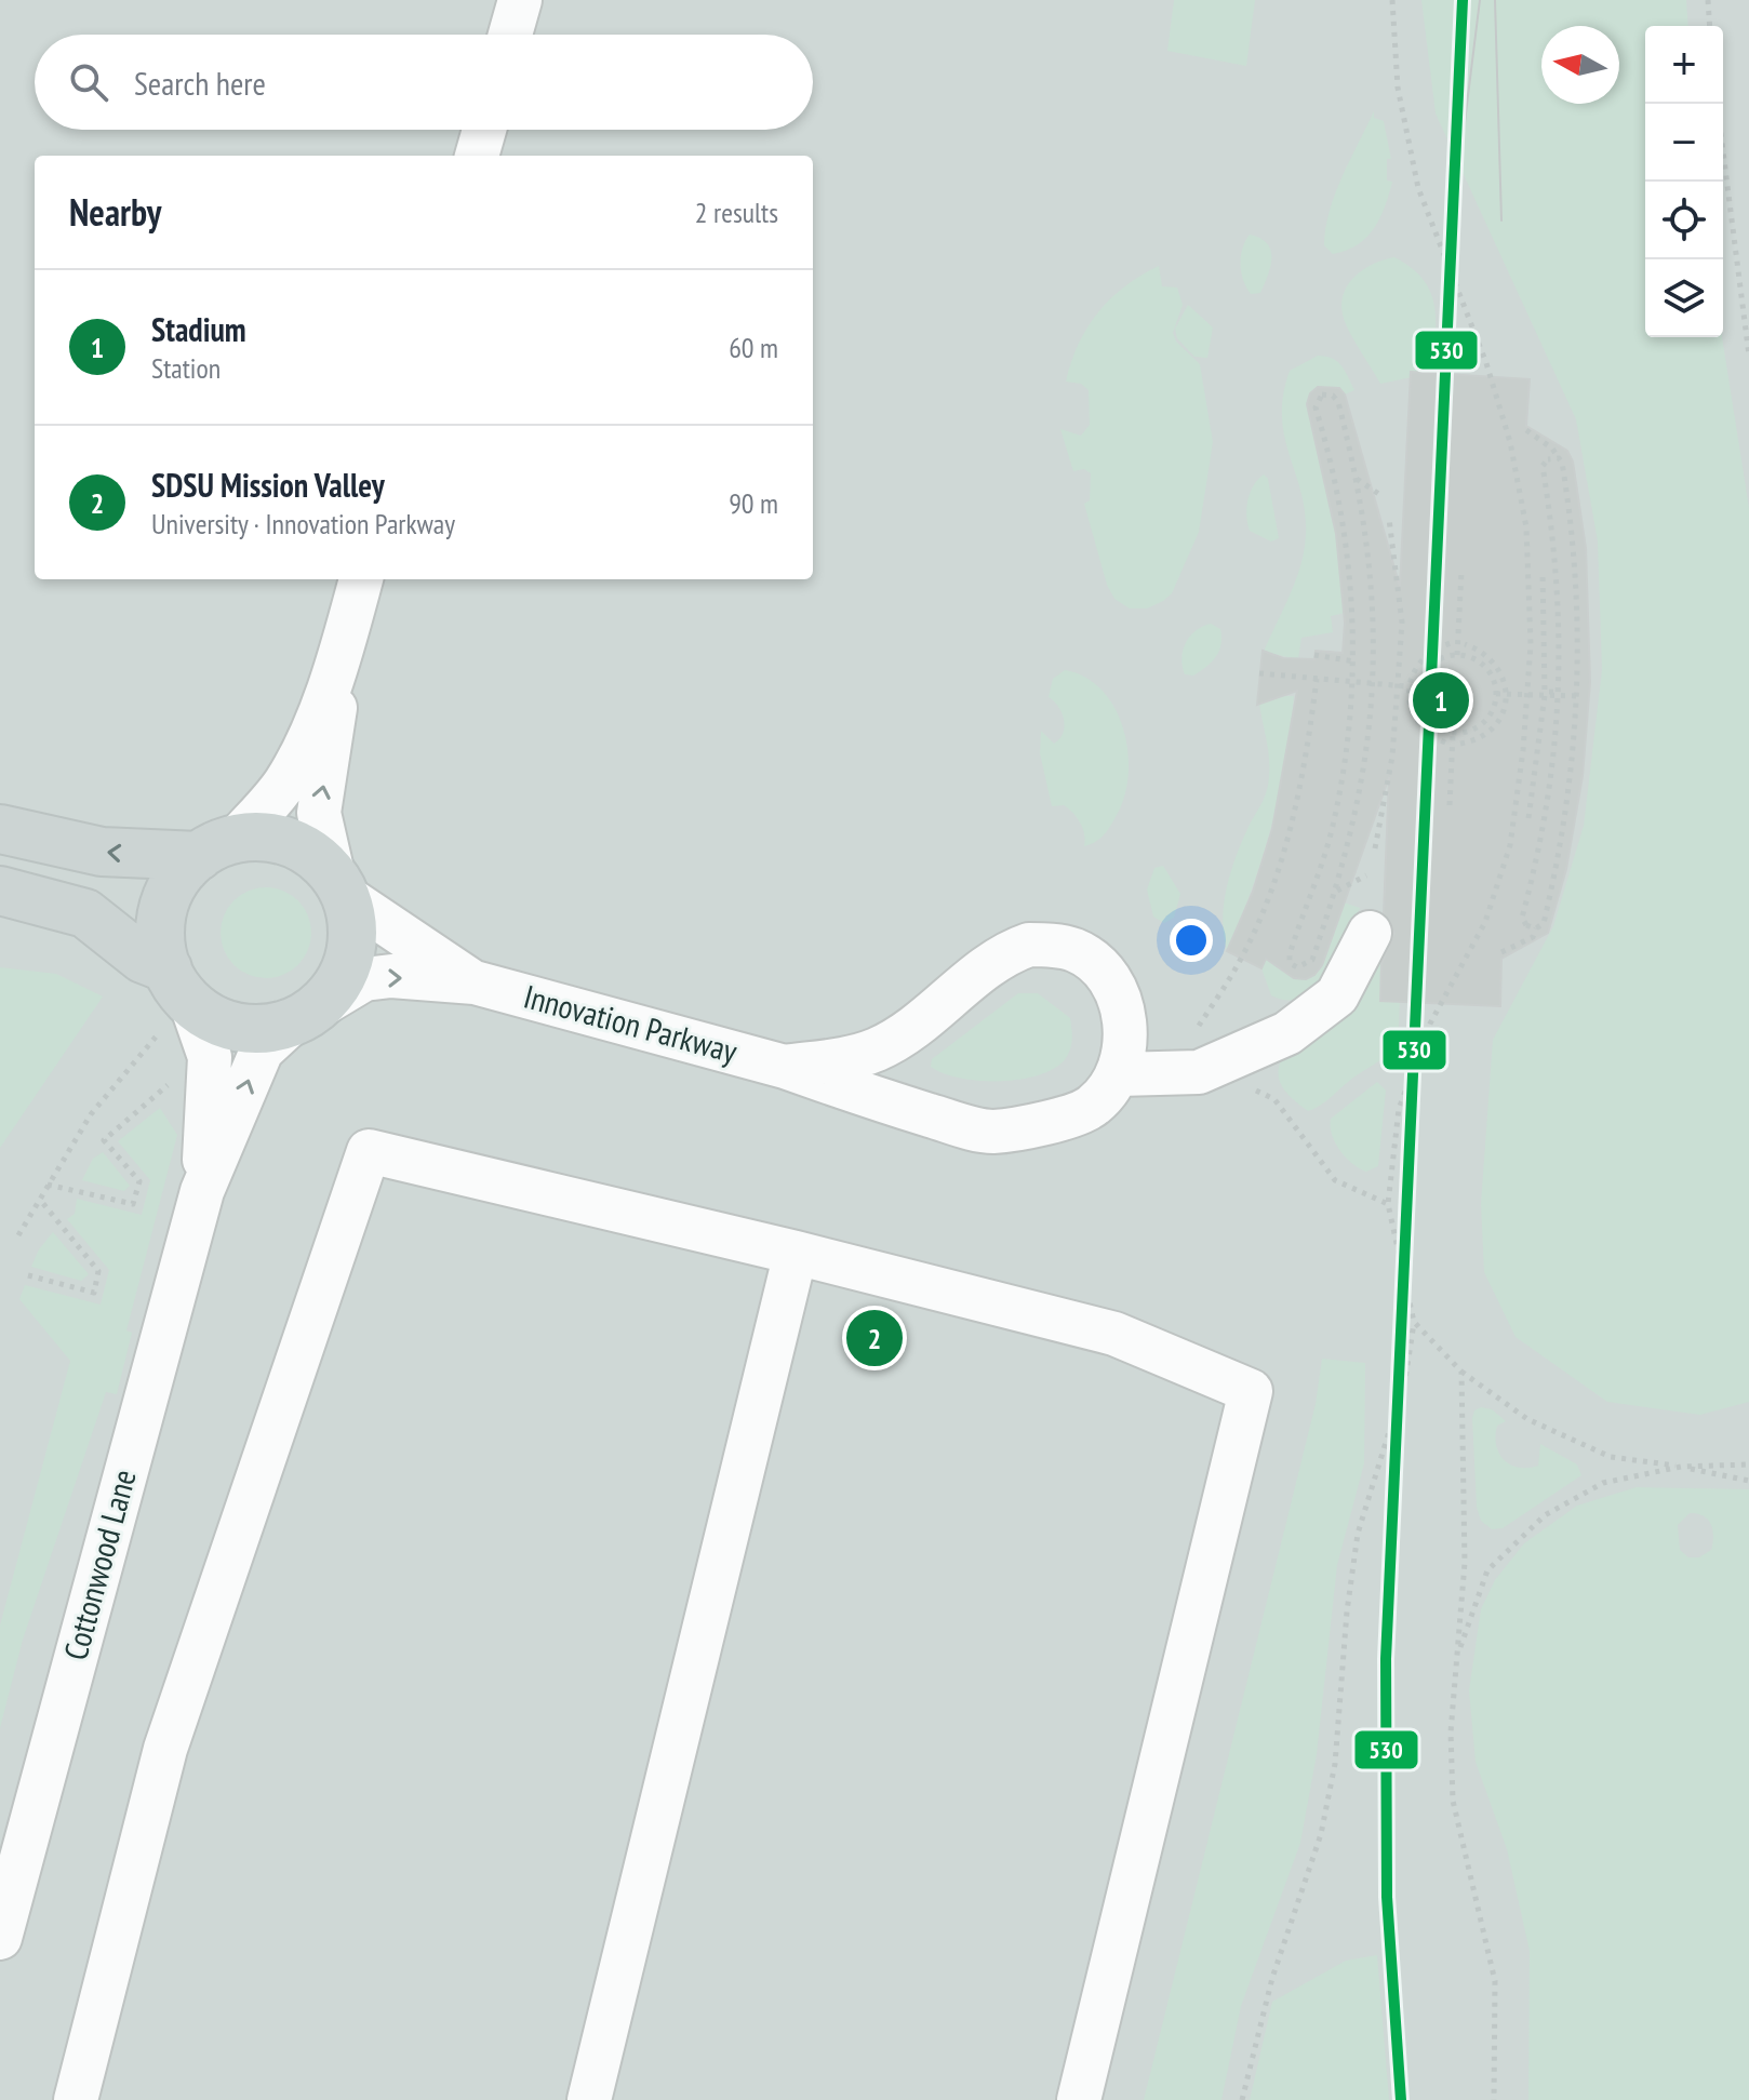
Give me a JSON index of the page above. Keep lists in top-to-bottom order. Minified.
{"streets":{"main road":["Innovation Parkway"],"street":["Cottonwood Lane"]},"crossings":[["Innovation Parkway","Cottonwood Lane"]],"lines":["transit line 530"],"north":"left","page":{"map_buttons":["+","−"],"search":"Search here","heading":["Nearby","2 results"],"list":[{"mark":"1","name":"Stadium","note":"Station","value":"60 m"},{"mark":"2","name":"SDSU Mission Valley","note":"University · Innovation Parkway","value":"90 m"}],"pins":["1","2"]}}
